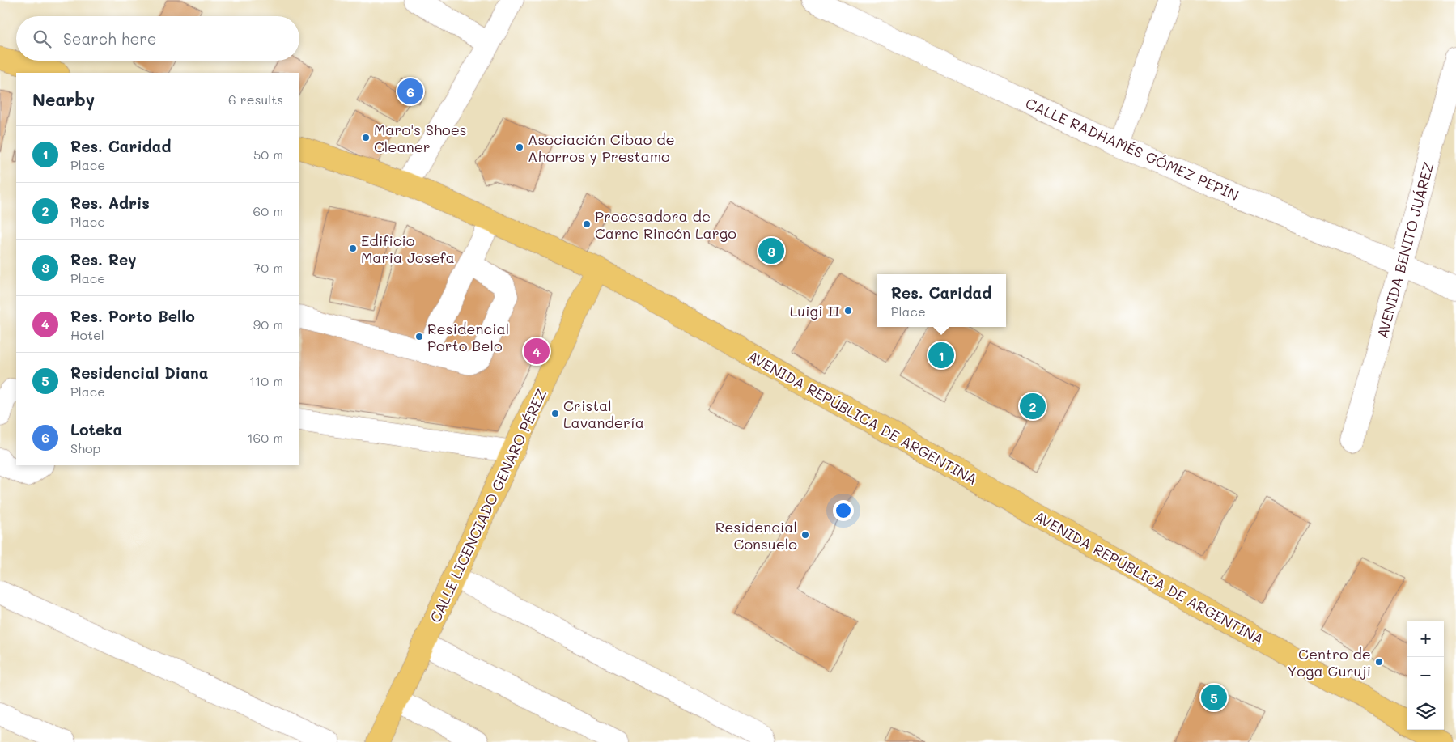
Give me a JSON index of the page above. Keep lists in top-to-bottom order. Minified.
{"streets":{"main road":["AVENIDA REPÚBLICA DE ARGENTINA","CALLE LICENCIADO GENARO PÉREZ"],"street":["CALLE RADHAMÉS GÓMEZ PEPÍN","AVENIDA BENITO JUÁREZ"]},"crossings":[["CALLE RADHAMÉS GÓMEZ PEPÍN","AVENIDA BENITO JUÁREZ"],["AVENIDA REPÚBLICA DE ARGENTINA","CALLE LICENCIADO GENARO PÉREZ"]],"places":["Maro's Shoes Cleaner","Asociación Cibao de Ahorros y Prestamo","Procesadora de Carne Rincón Largo","Edificio Maria Josefa","Luigi II","Residencial Porto Belo","Cristal Lavandería","Residencial Consuelo","Centro de Yoga Guruji"],"page":{"search":"Search here","heading":["Nearby","6 results"],"pins":["6","3","4","1","2","5"],"list":[{"mark":"1","name":"Res. Caridad","note":"Place","value":"50 m"},{"mark":"2","name":"Res. Adris","note":"Place","value":"60 m"},{"mark":"3","name":"Res. Rey","note":"Place","value":"70 m"},{"mark":"4","name":"Res. Porto Bello","note":"Hotel","value":"90 m"},{"mark":"5","name":"Residencial Diana","note":"Place","value":"110 m"},{"mark":"6","name":"Loteka","note":"Shop","value":"160 m"}],"popup":["Res. Caridad","Place"],"map_buttons":["+","−"]}}
